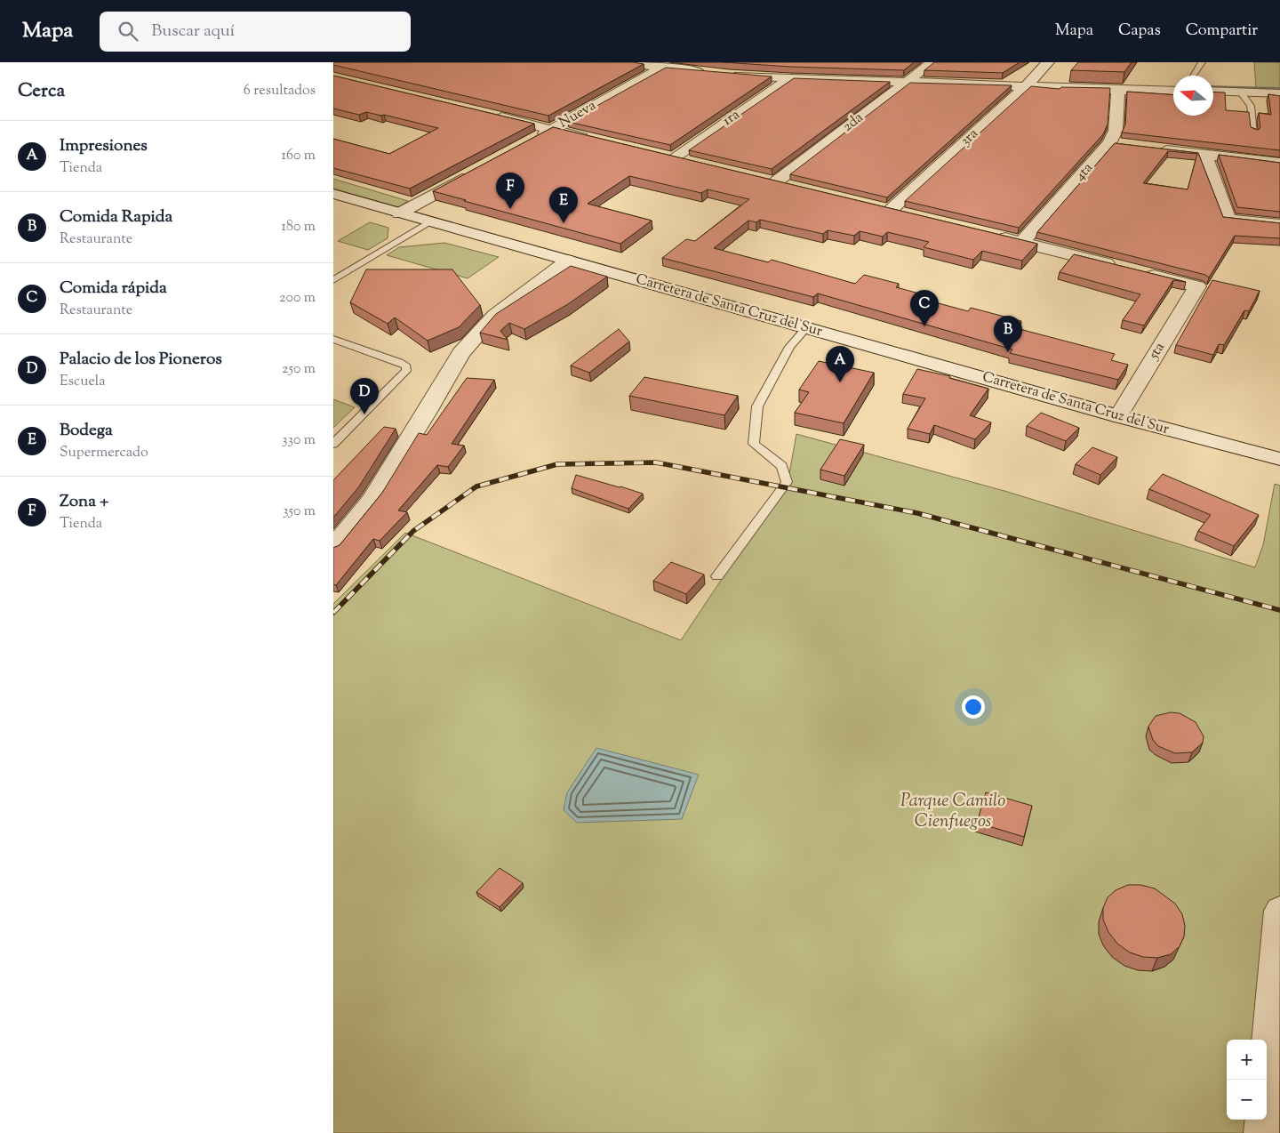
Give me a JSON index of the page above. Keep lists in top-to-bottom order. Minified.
{"streets":{"street":["Nueva","1ra","2da","3ra","4ta","Carretera de Santa Cruz del Sur","5ta"]},"crossings":[["Carretera de Santa Cruz del Sur","5ta"]],"parks":["Parque Camilo Cienfuegos"],"north":"left","page":{"header":"Mapa","search":"Buscar aquí","nav":["Mapa","Capas","Compartir"],"heading":["Cerca","6 resultados"],"list":[{"mark":"A","name":"Impresiones","note":"Tienda","value":"160 m"},{"mark":"B","name":"Comida Rapida","note":"Restaurante","value":"180 m"},{"mark":"C","name":"Comida rápida","note":"Restaurante","value":"200 m"},{"mark":"D","name":"Palacio de los Pioneros","note":"Escuela","value":"250 m"},{"mark":"E","name":"Bodega","note":"Supermercado","value":"330 m"},{"mark":"F","name":"Zona +","note":"Tienda","value":"350 m"}],"pins":["F","E","C","B","A","D"],"map_buttons":["+","−"]}}
